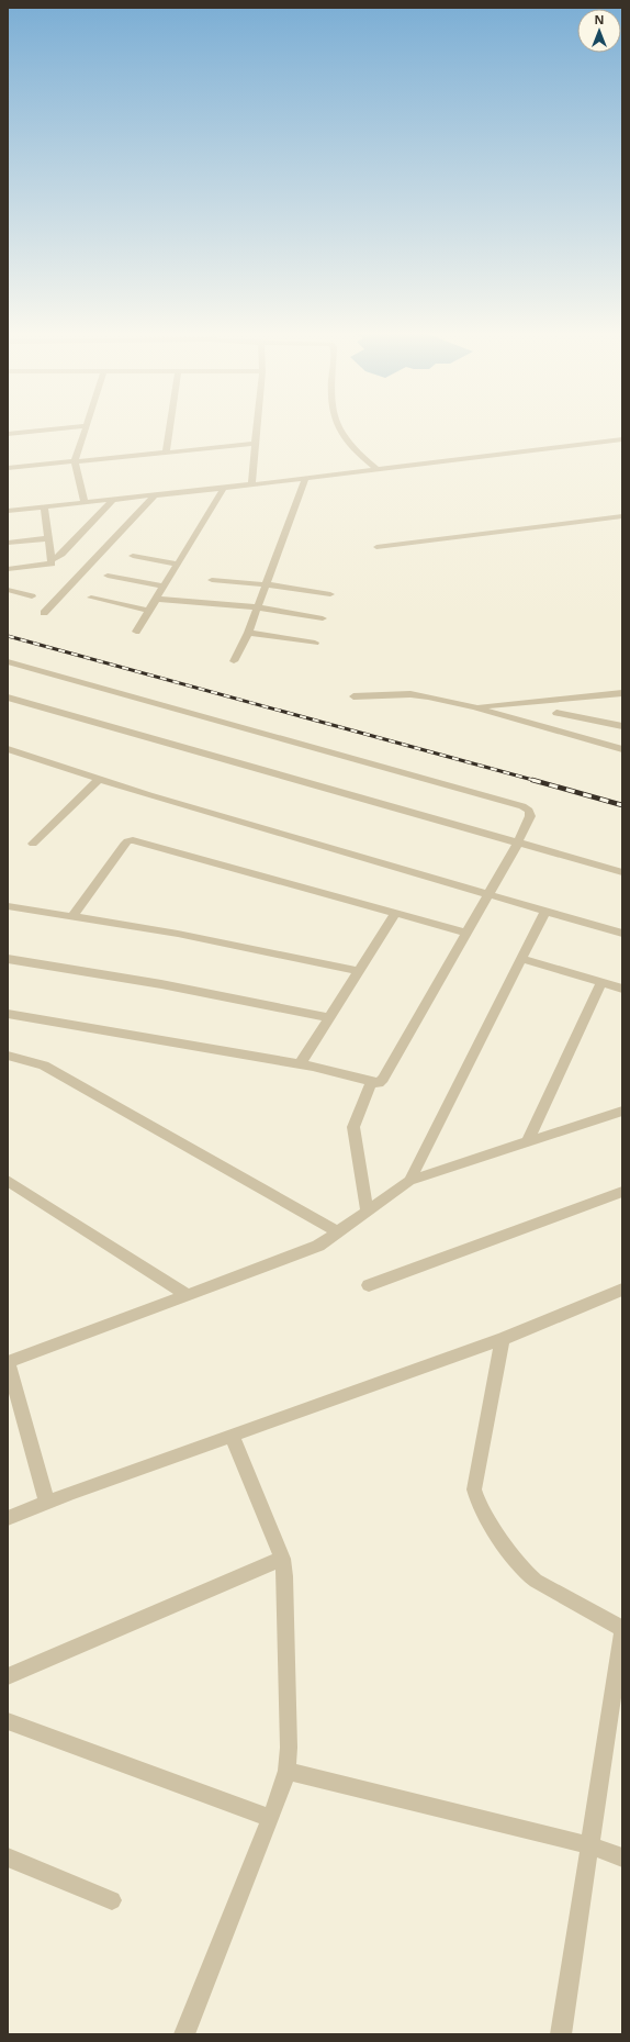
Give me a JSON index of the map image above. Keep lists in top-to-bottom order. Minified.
{"north":"top"}
